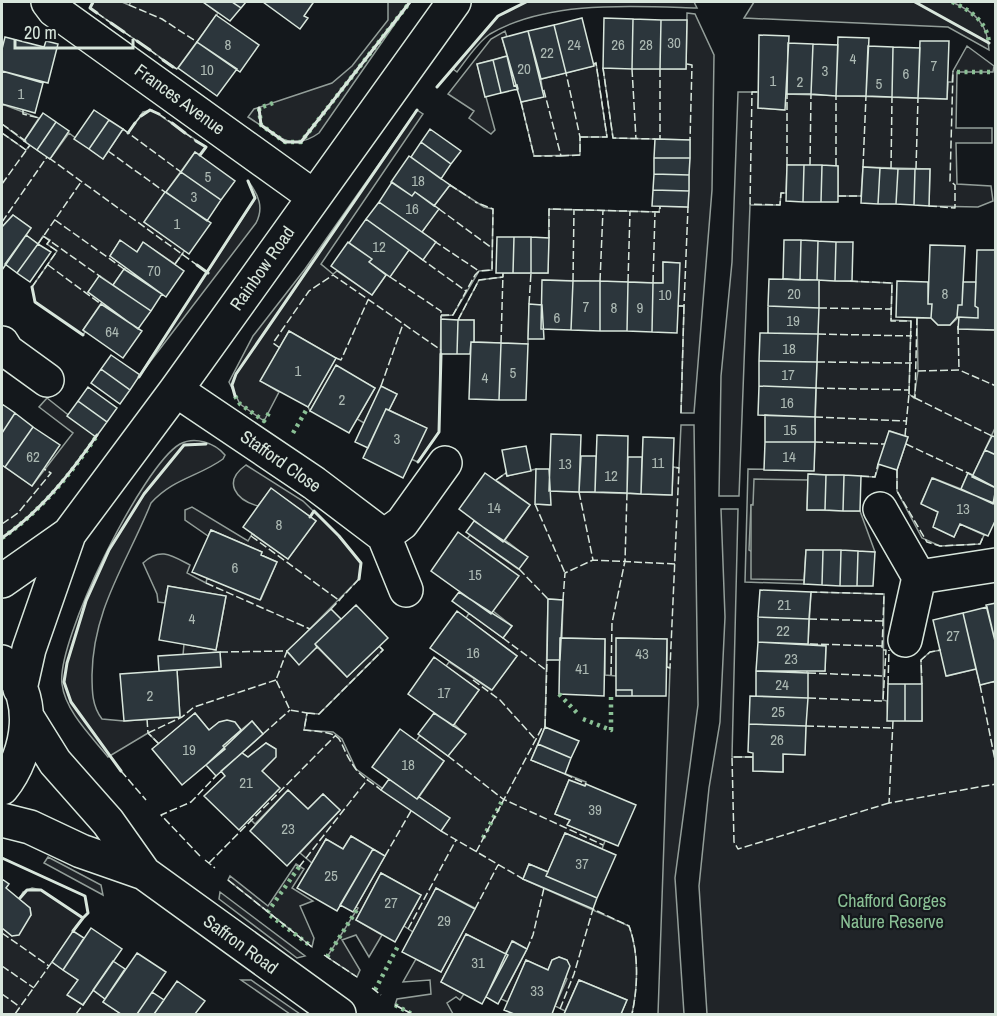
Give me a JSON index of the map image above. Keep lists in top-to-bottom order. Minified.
{"streets":{"street":["Frances Avenue","Rainbow Road","Stafford Close","Saffron Road"]},"crossings":[["Frances Avenue","Rainbow Road"],["Rainbow Road","Stafford Close"],["Rainbow Road","Saffron Road"]],"parks":["Chafford Gorges Nature Reserve"],"house_numbers":["30","8","24","26","28","22","4","7","20","10","3","6","1","2","5","1","5","18","3","16","1","12","70","20","8","10","7","8","9","6","19","64","18","1","5","17","4","2","16","15","3","62","14","11","13","12","14","13","8","6","15","21","4","22","27","16","43","23","41","24","17","2","25","26","19","18","21","39","23","37","25","27","29","31","33"],"scale_bar":"20 m"}
